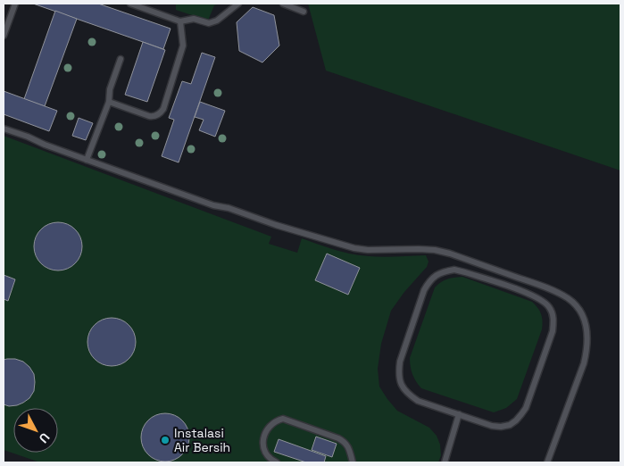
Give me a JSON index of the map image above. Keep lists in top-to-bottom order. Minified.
{"places":["Instalasi Air Bersih"],"north":"bottom right"}
